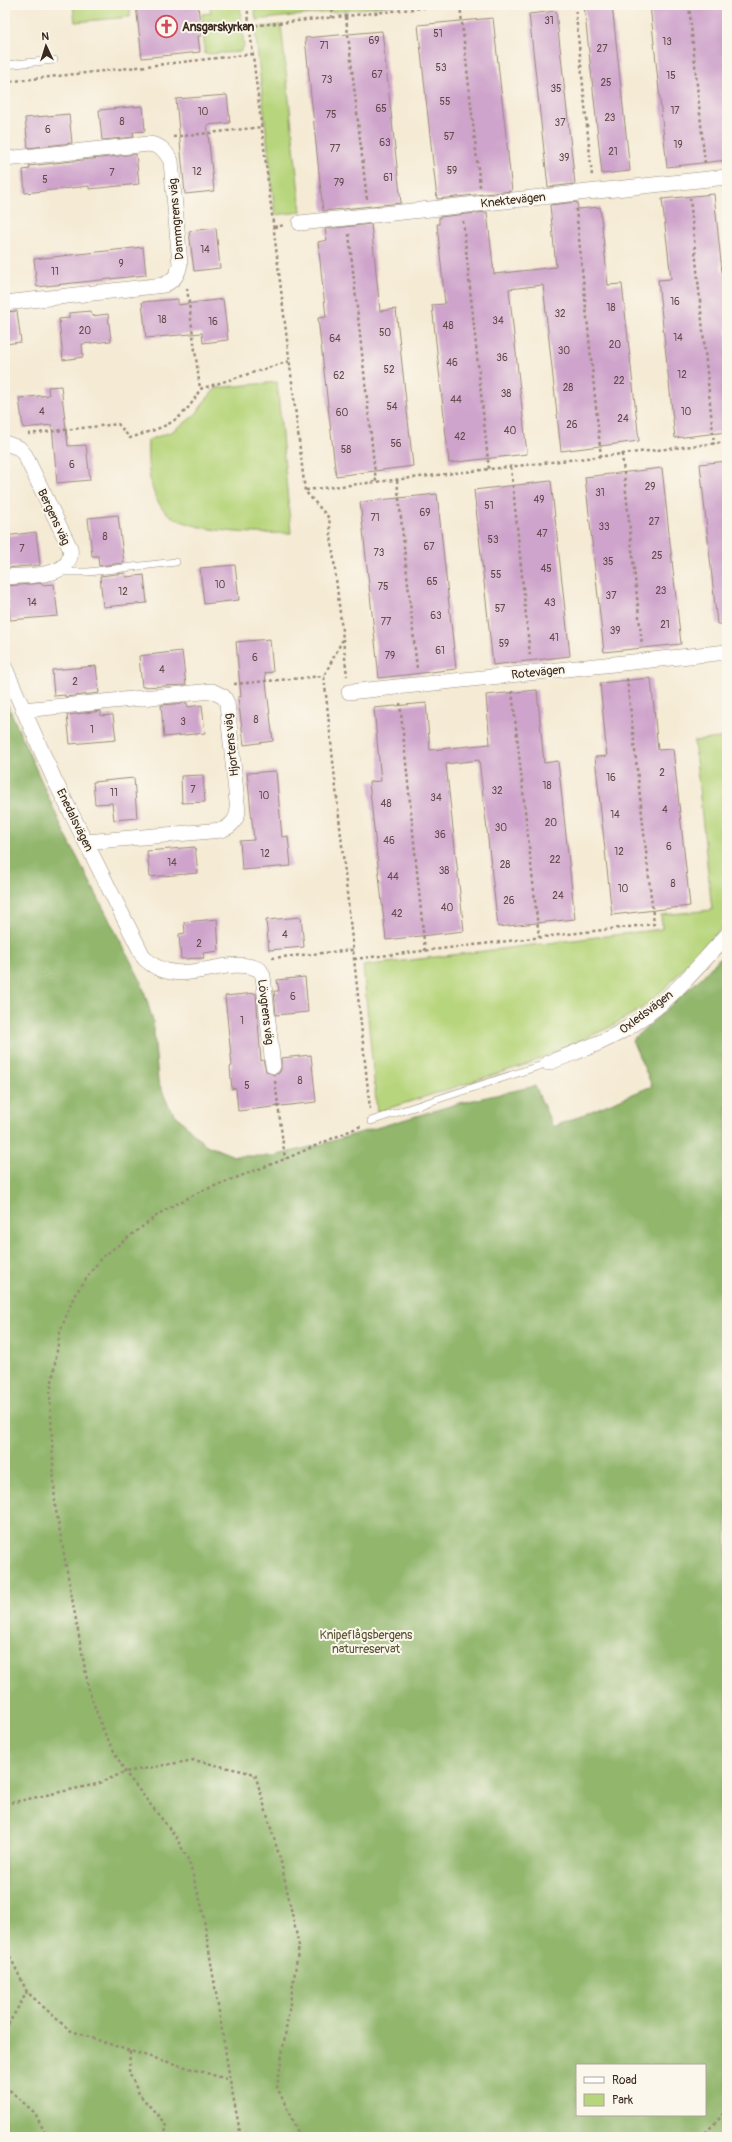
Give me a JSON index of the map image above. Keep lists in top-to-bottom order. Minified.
{"streets":{"street":["Knektevägen","Dammgrens väg","Bergens väg","Rotevägen","Hjortens väg","Enedalsvägen","Lövgrens väg","Oxledsvägen"]},"crossings":[["Hjortens väg","Enedalsvägen"],["Enedalsvägen","Lövgrens väg"]],"parks":["Knipeflågsbergens naturreservat"],"places":{"church":["Ansgarskyrkan"]},"house_numbers":["31","51","69","13","71","27","53","67","15","73","25","35","55","65","17","10","75","23","8","37","6","57","63","19","77","21","39","59","12","7","61","5","79","14","9","11","16","18","32","18","34","16","48","20","50","14","64","20","30","36","46","52","12","62","22","28","38","44","54","4","10","60","24","26","40","42","56","58","6","29","31","49","51","69","71","27","33","47","8","53","67","7","73","25","35","45","55","65","10","75","23","12","37","14","43","57","63","77","21","39","41","59","61","79","6","4","2","8","3","1","2","16","18","7","32","11","10","34","48","4","14","20","30","36","46","6","12","12","22","14","28","38","44","8","10","24","26","40","42","4","2","6","1","8","5"],"legend":["Road","Park"],"north":"top"}
